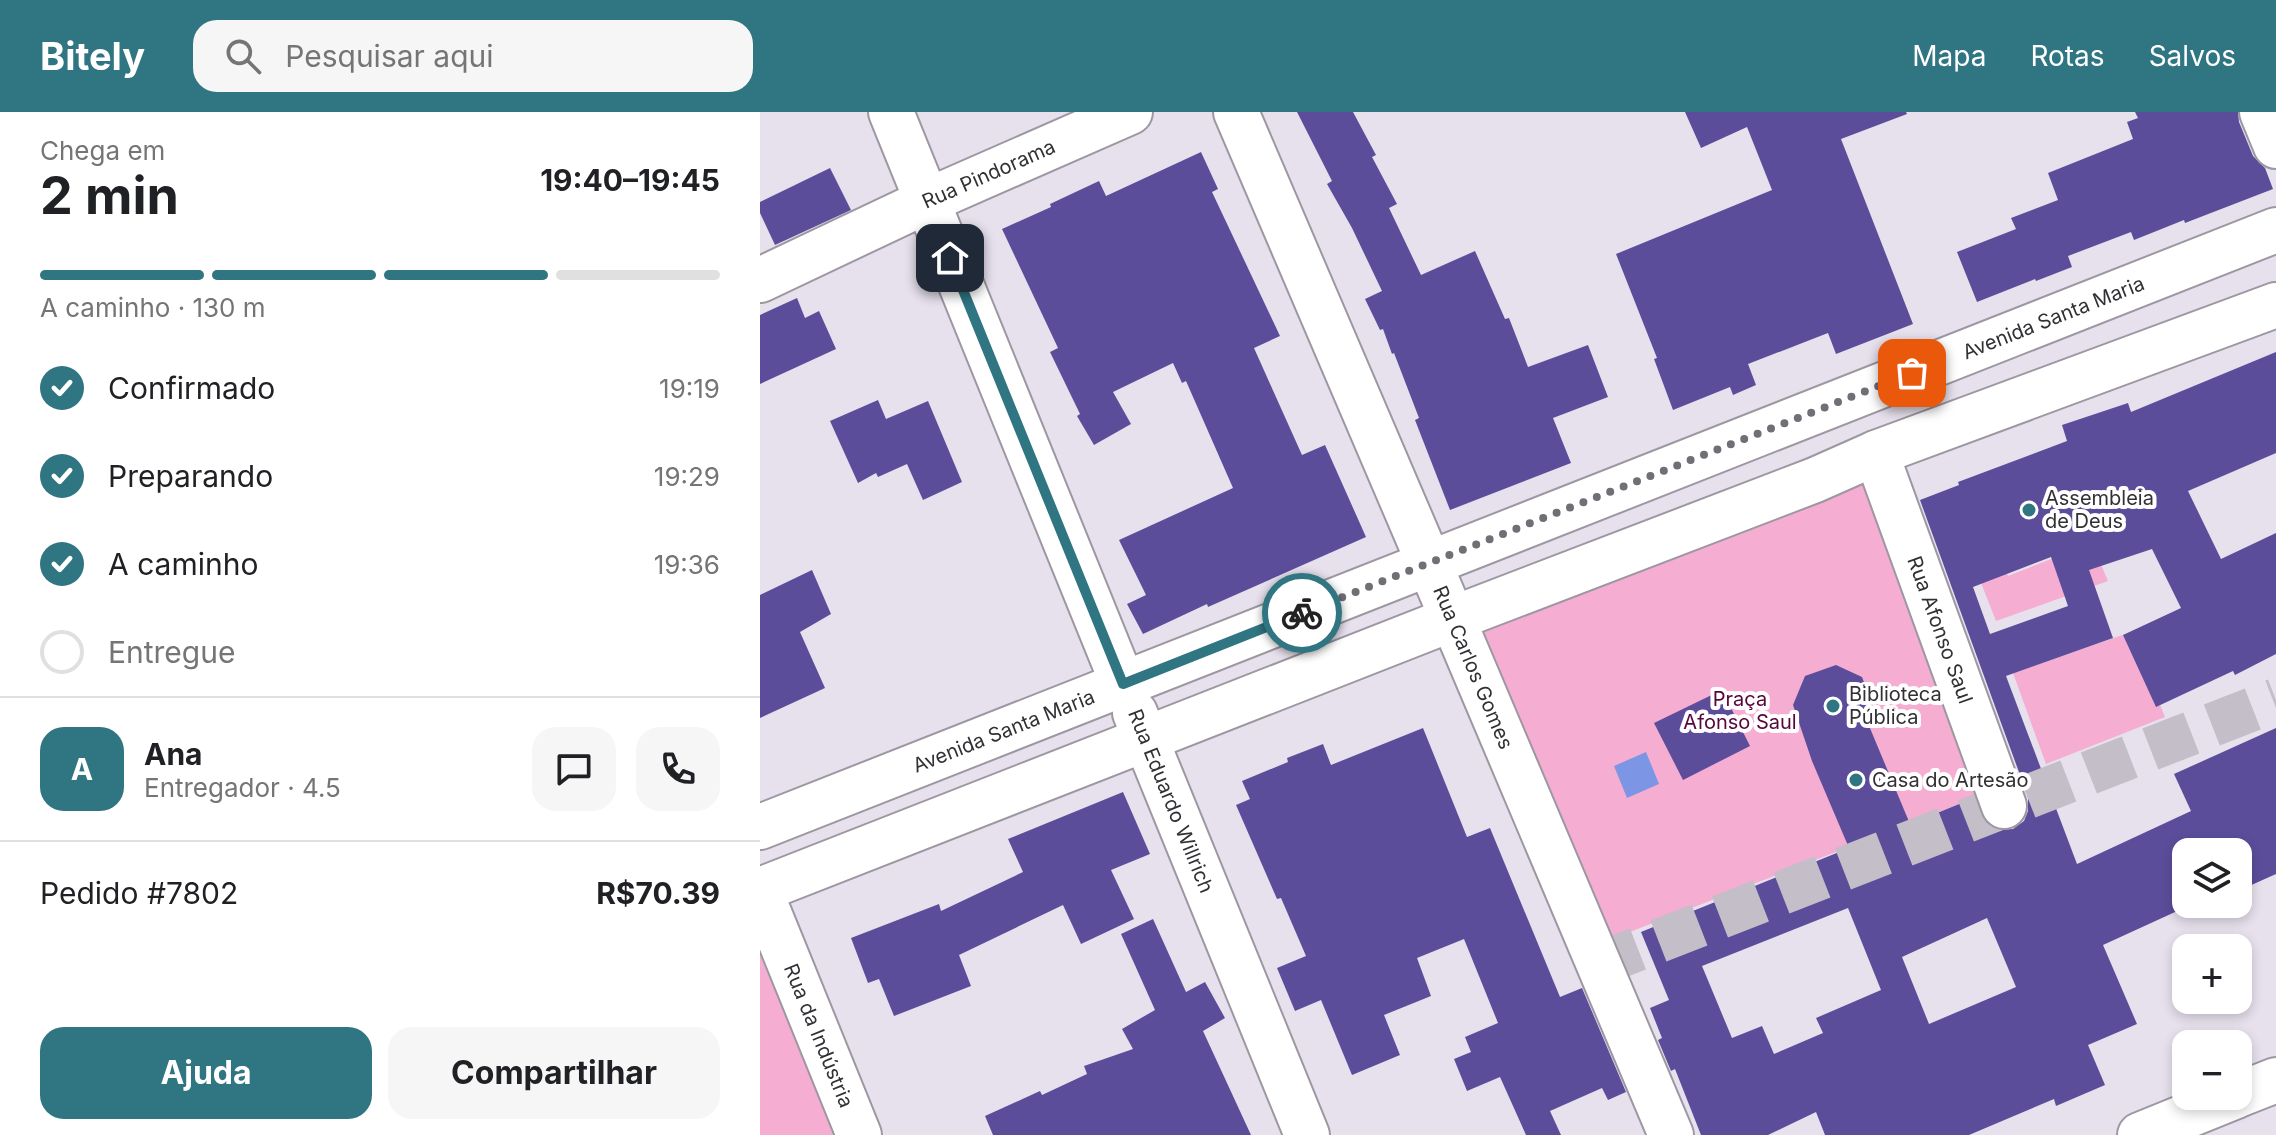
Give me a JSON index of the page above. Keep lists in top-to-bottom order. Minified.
{"streets":{"main road":["Rua Pindorama","Avenida Santa Maria","Rua Afonso Saul","Rua Carlos Gomes","Rua Eduardo Willrich","Rua da Indústria"]},"crossings":[["Rua Pindorama","Rua Eduardo Willrich"],["Avenida Santa Maria","Rua Carlos Gomes"],["Avenida Santa Maria","Rua Eduardo Willrich"]],"parks":["Praça Afonso Saul"],"places":["Assembleia de Deus","Biblioteca Pública","Casa do Artesão"],"page":{"header":"Bitely","search":"Pesquisar aqui","nav":["Mapa","Rotas","Salvos"],"heading":["2 min","Chega em","19:40–19:45"],"panel":["Ana","Entregador · 4.5","Pedido #7802","R$70.39"],"bar":"A caminho · 130 m","list":[["Confirmado","19:19"],["Preparando","19:29"],["A caminho","19:36"],"Entregue"],"round":"A","map_buttons":["+","−"],"buttons":["Ajuda","Compartilhar"]}}
